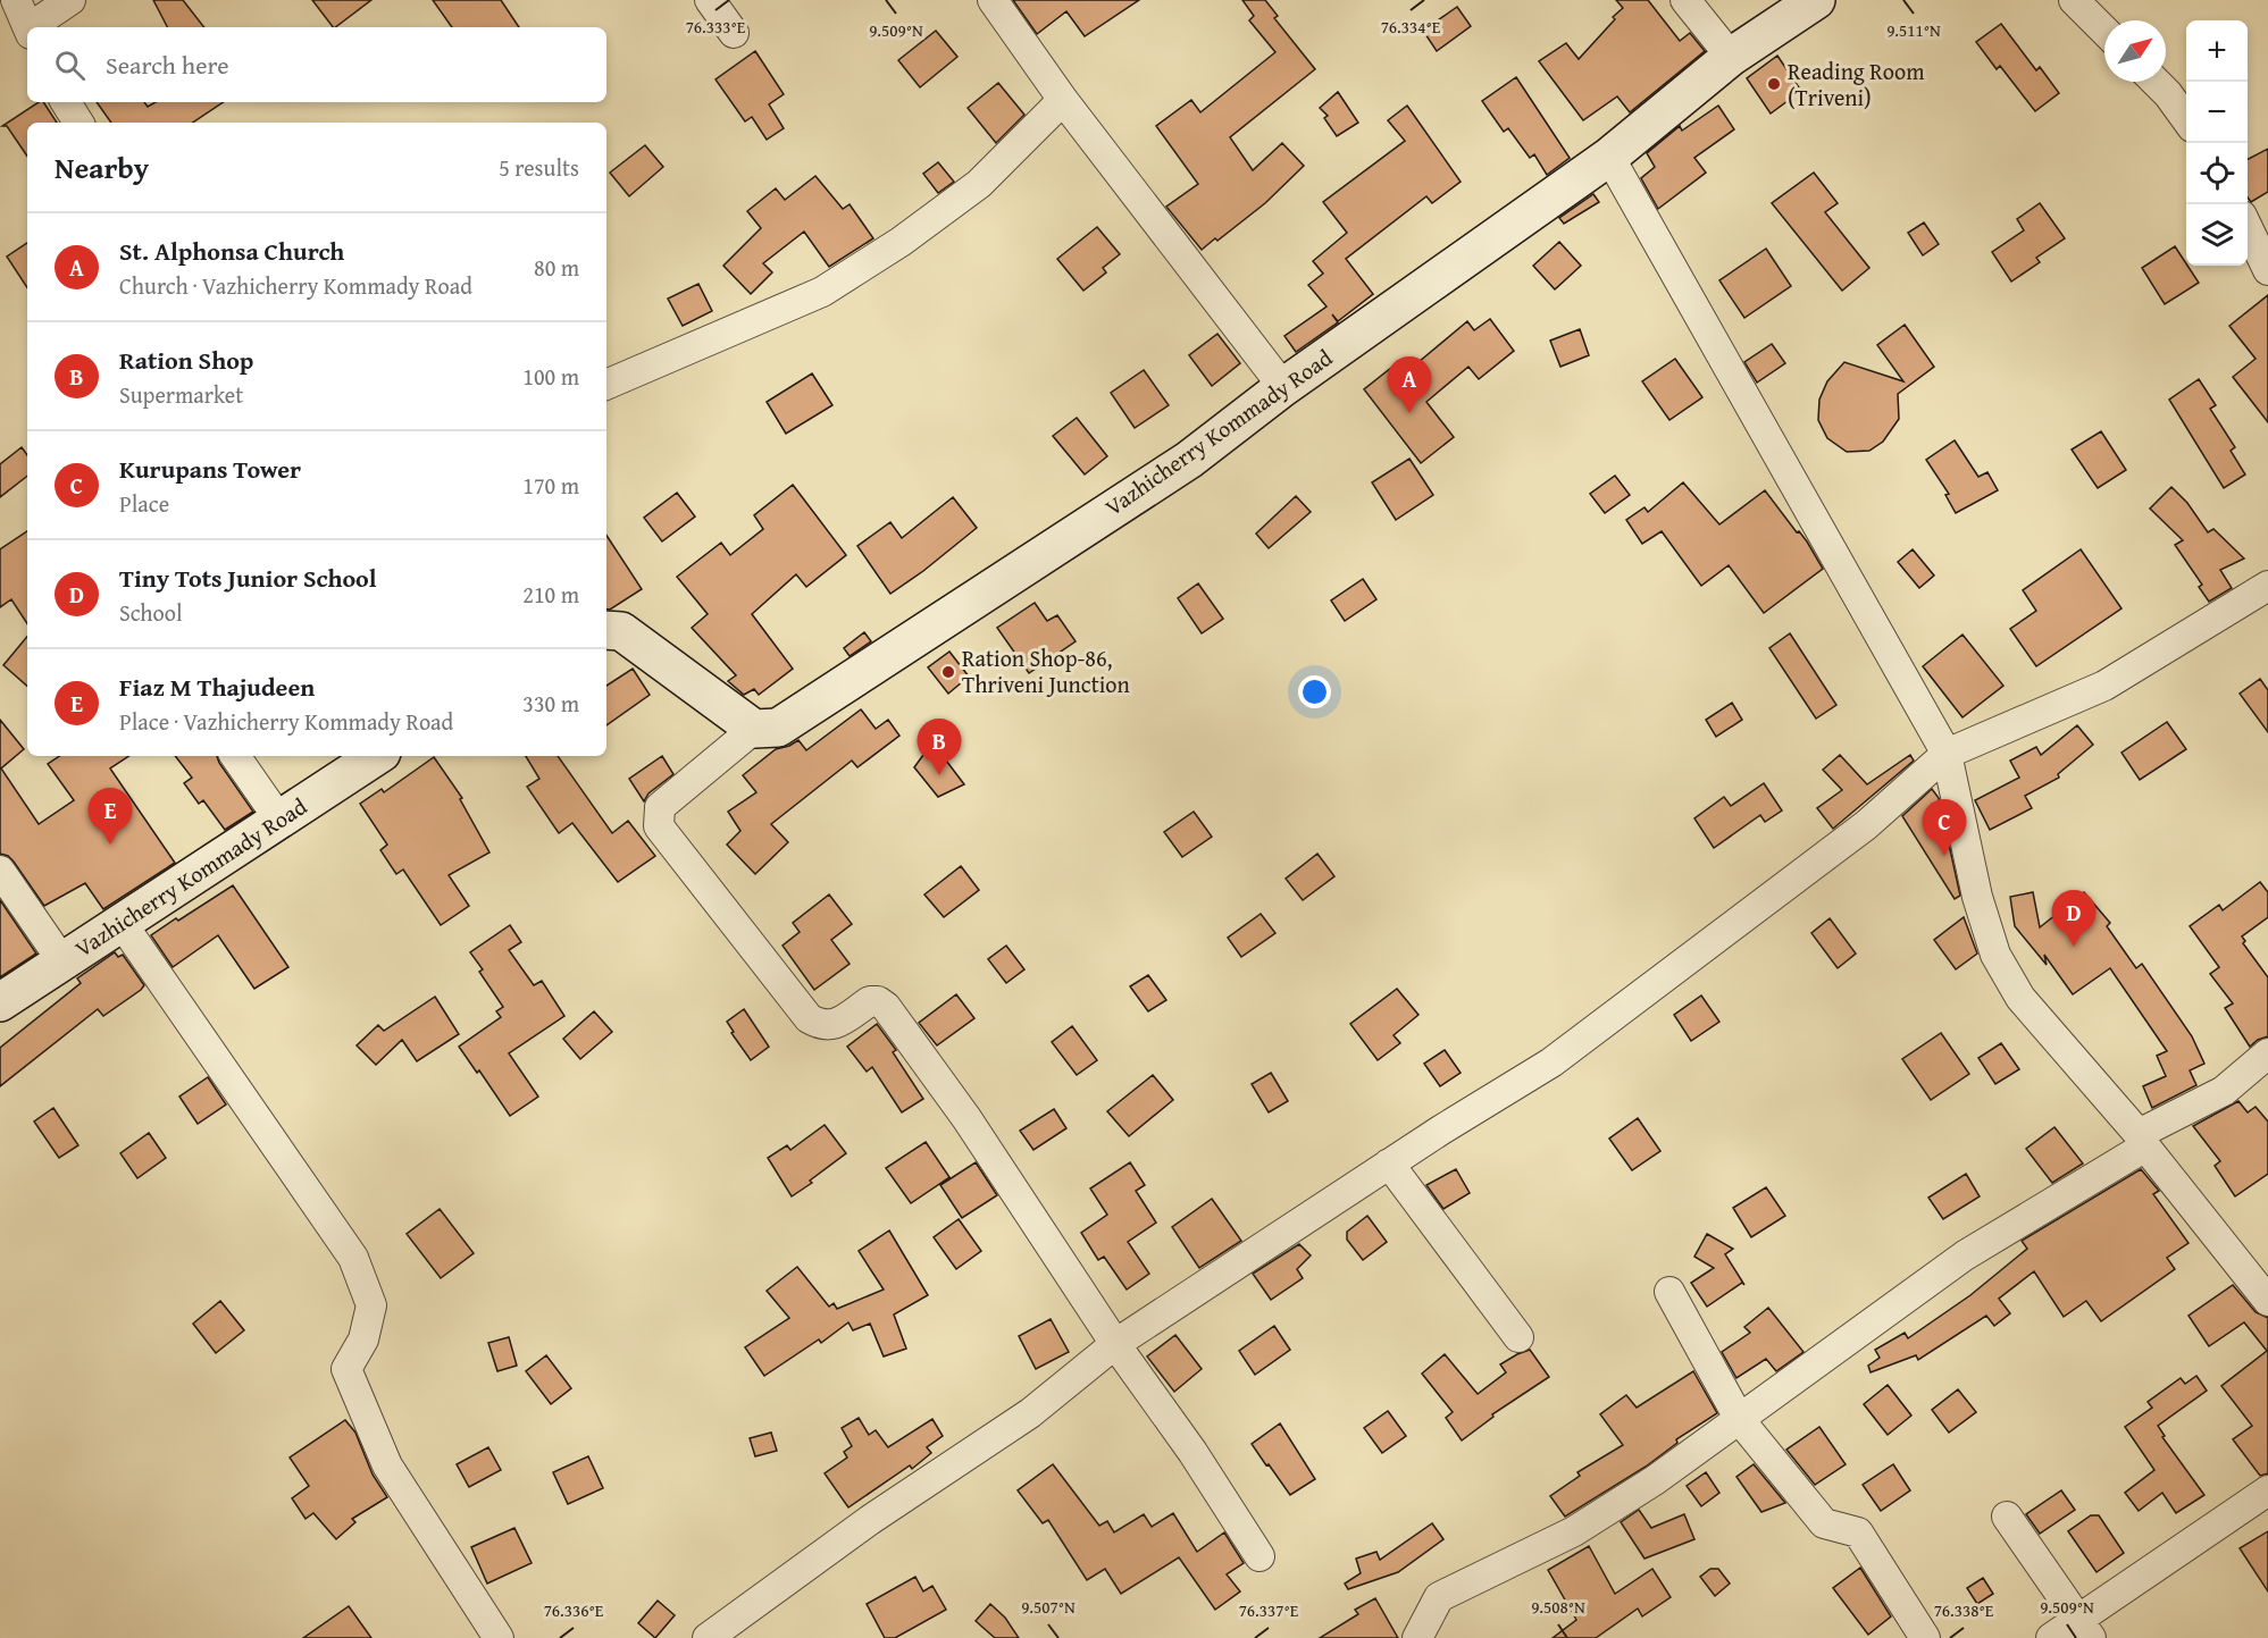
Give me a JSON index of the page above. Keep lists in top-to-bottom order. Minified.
{"streets":{"main road":["Vazhicherry Kommady Road"]},"places":["Reading Room (Triveni)","Ration Shop-86, Thriveni Junction"],"north":"top right","page":{"map_buttons":["+","−"],"search":"Search here","heading":["Nearby","5 results"],"list":[{"mark":"A","name":"St. Alphonsa Church","note":"Church · Vazhicherry Kommady Road","value":"80 m"},{"mark":"B","name":"Ration Shop","note":"Supermarket","value":"100 m"},{"mark":"C","name":"Kurupans Tower","note":"Place","value":"170 m"},{"mark":"D","name":"Tiny Tots Junior School","note":"School","value":"210 m"},{"mark":"E","name":"Fiaz M Thajudeen","note":"Place · Vazhicherry Kommady Road","value":"330 m"}],"pins":["A","B","E","C","D"]},"coordinates":["76.333°E","76.334°E","9.509°N","9.511°N","9.507°N","9.508°N","76.336°E","76.337°E","76.338°E"]}
